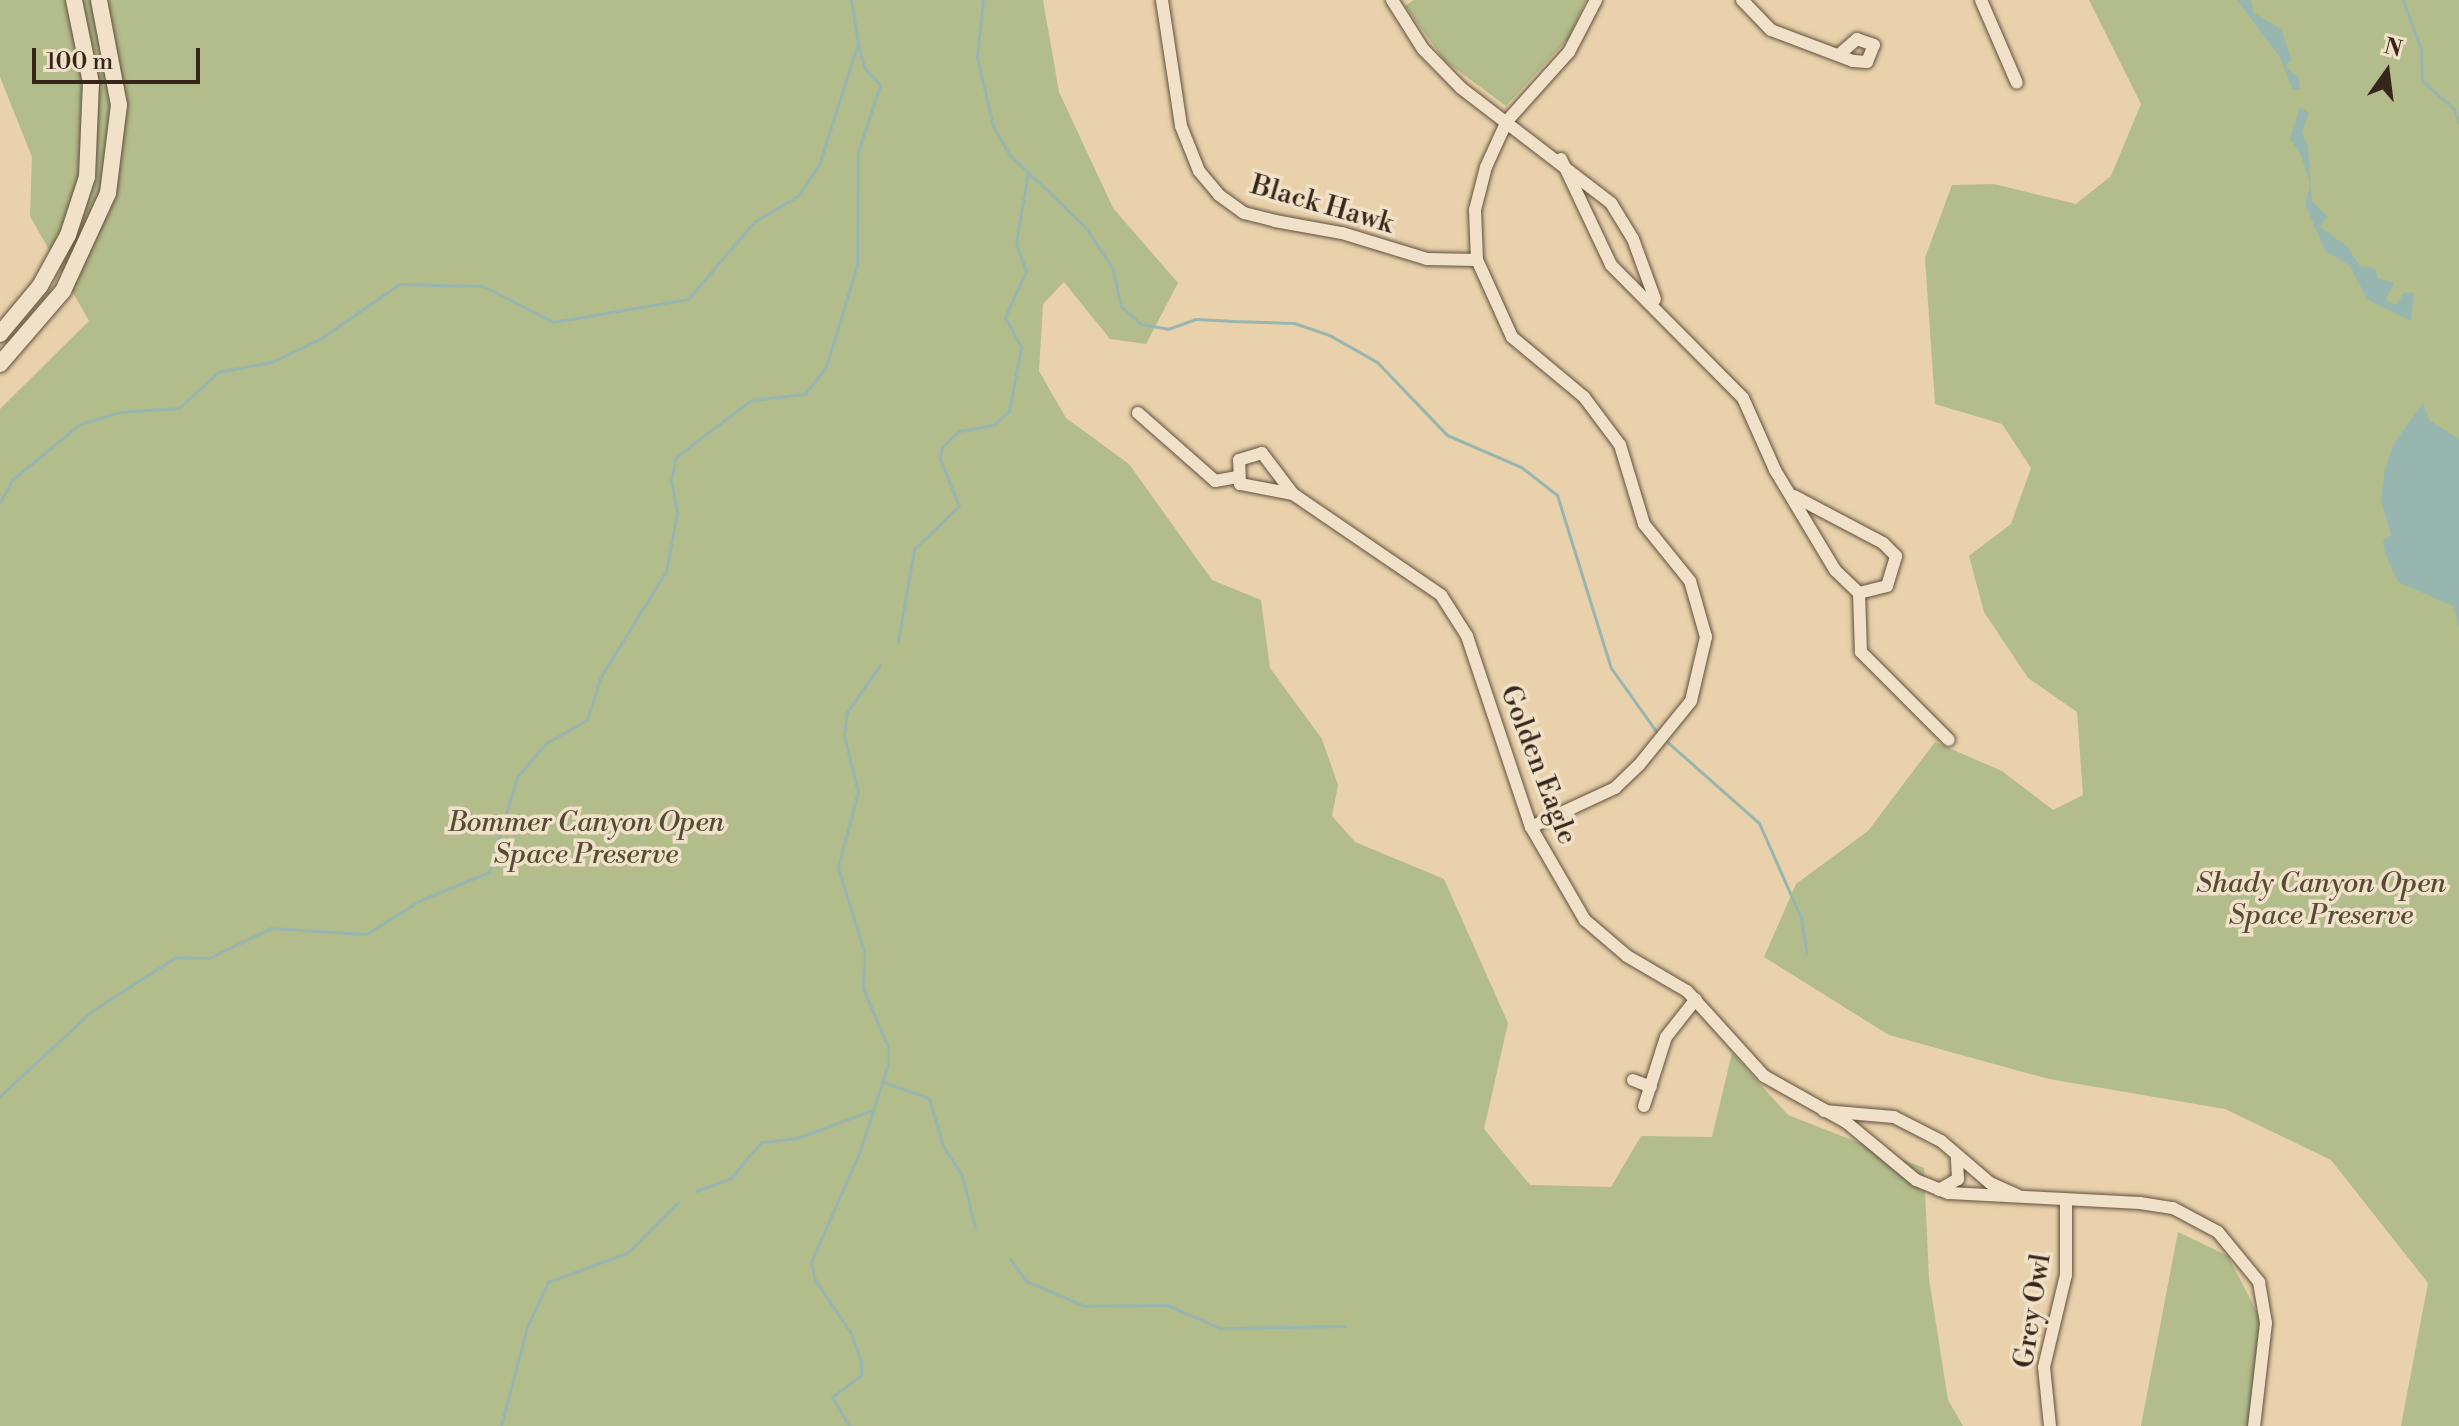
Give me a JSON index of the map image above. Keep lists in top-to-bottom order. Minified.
{"streets":{"street":["Black Hawk","Golden Eagle","Grey Owl"]},"crossings":[["Golden Eagle","Grey Owl"]],"parks":["Bommer Canyon Open Space Preserve","Shady Canyon Open Space Preserve"],"scale_bar":"100 m","north":"top"}
